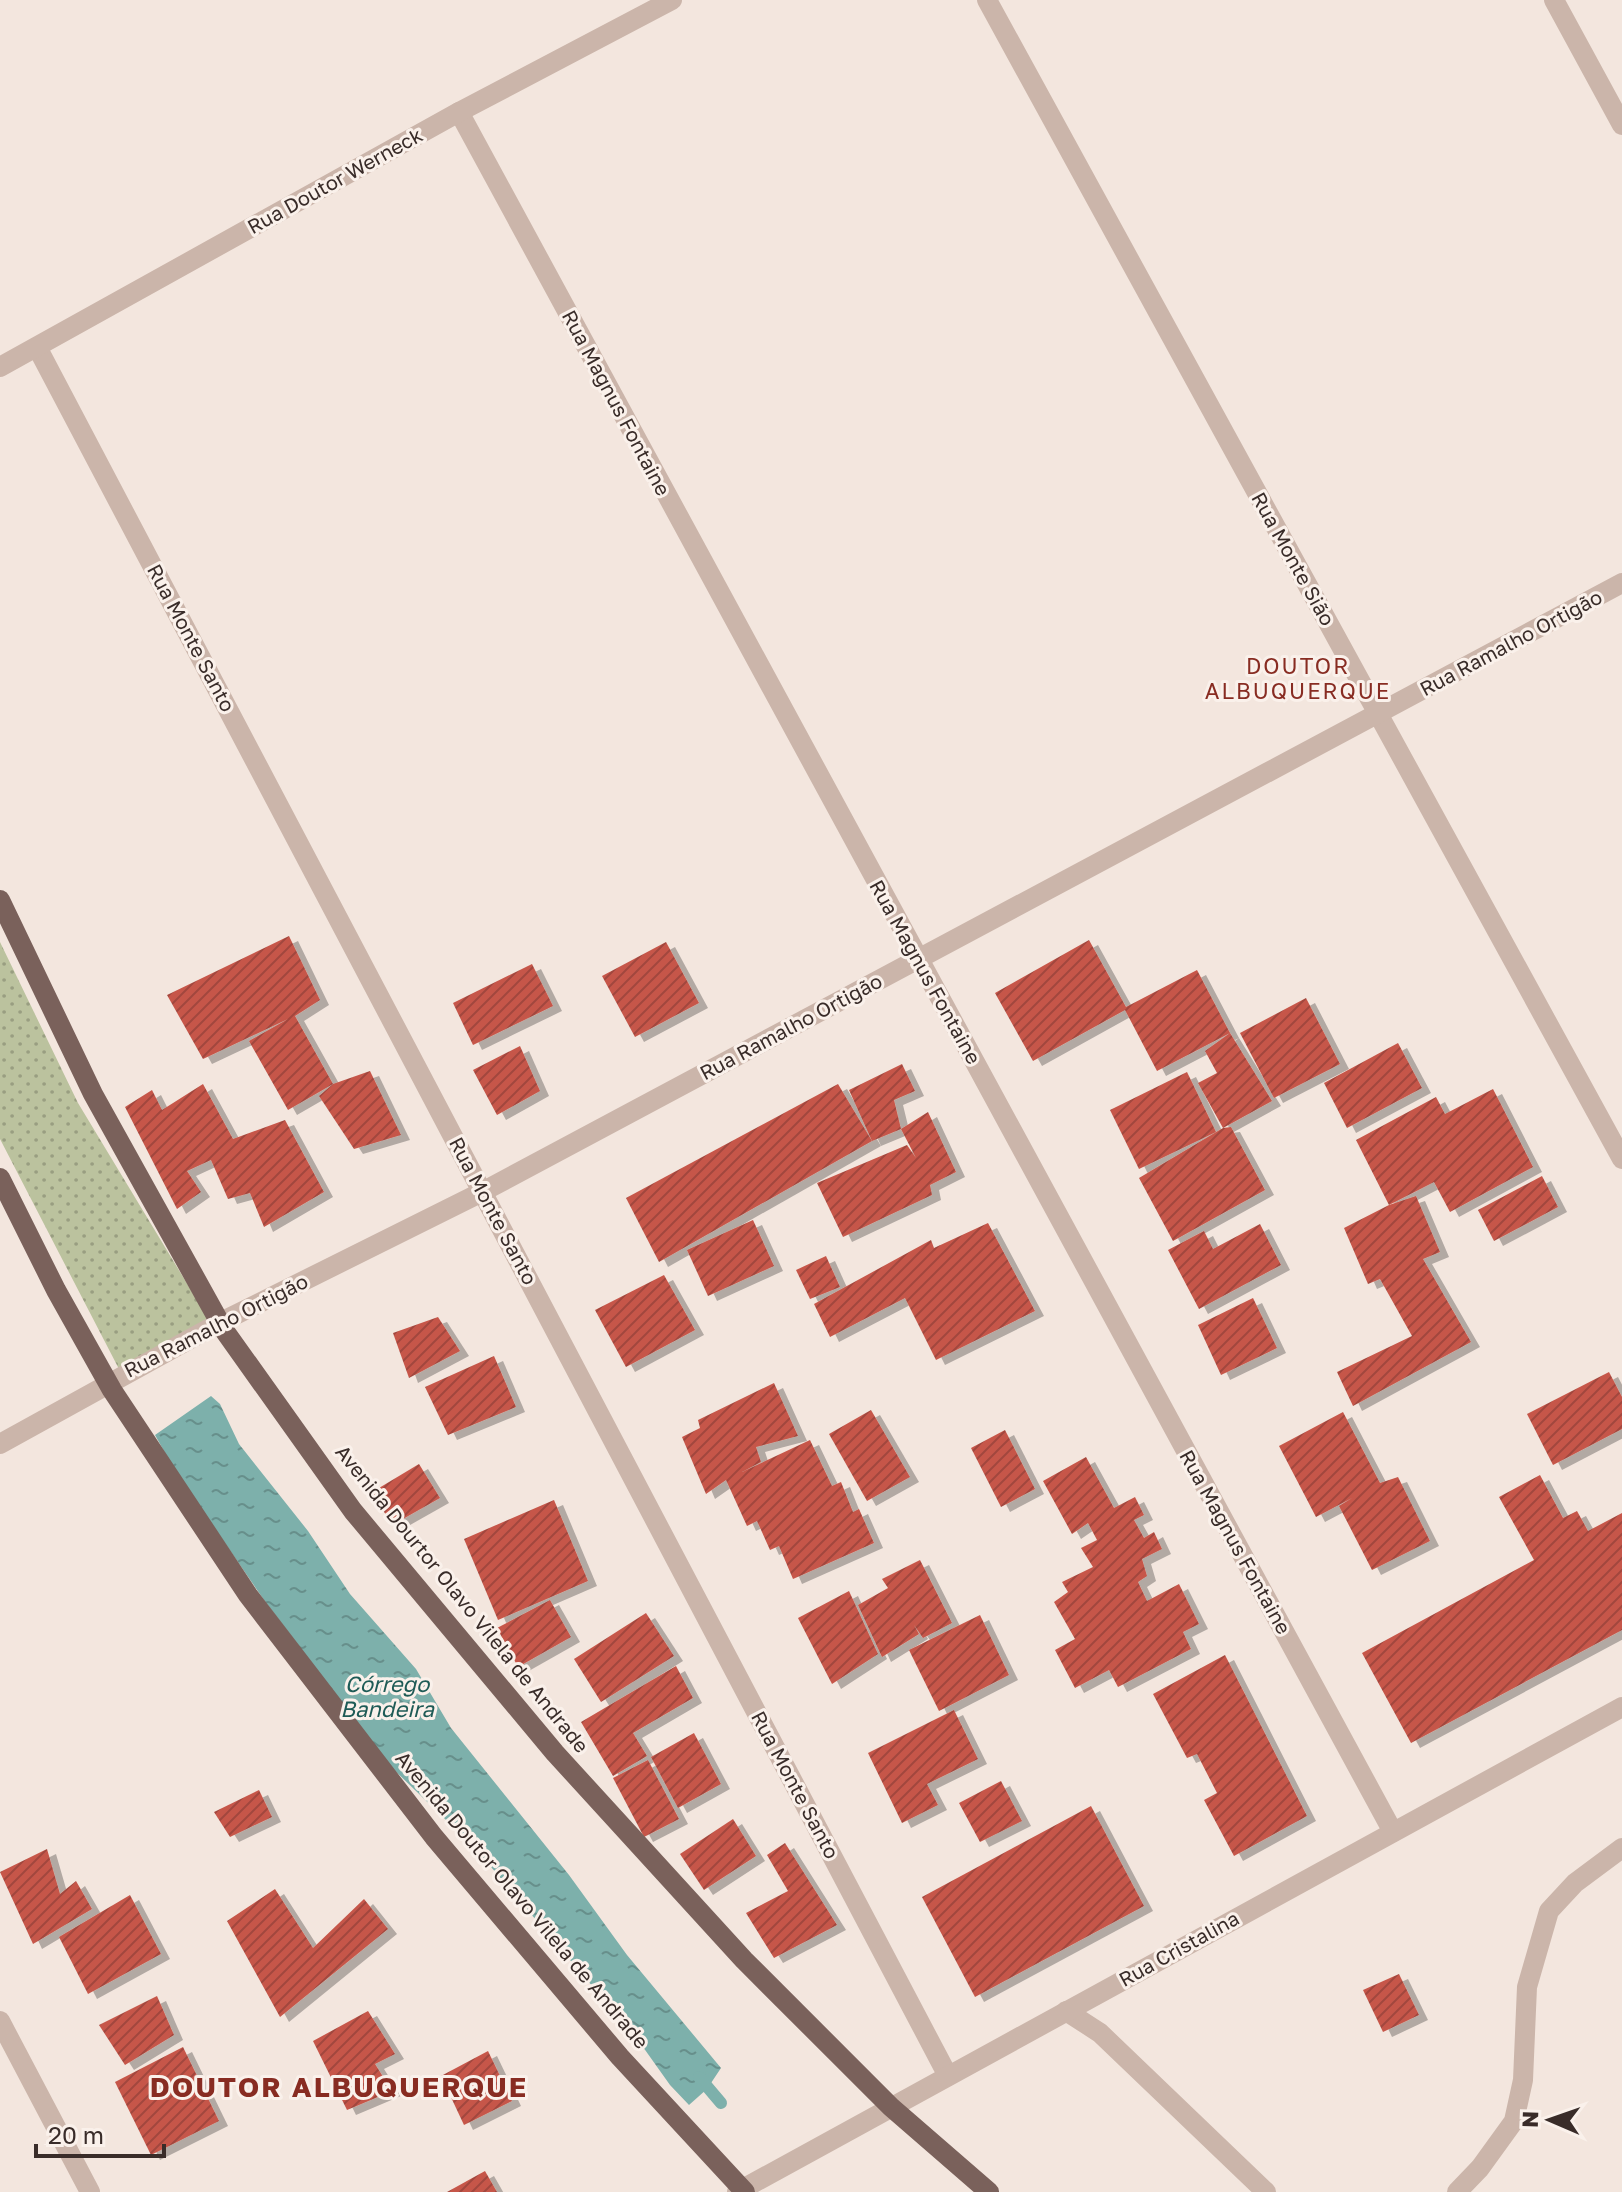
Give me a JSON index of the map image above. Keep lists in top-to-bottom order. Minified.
{"streets":{"main road":["Avenida Dourtor Olavo Vilela de Andrade","Avenida Doutor Olavo Vilela de Andrade"],"street":["Rua Doutor Werneck","Rua Magnus Fontaine","Rua Monte Sião","Rua Monte Santo","Rua Ramalho Ortigão","Rua Cristalina"]},"crossings":[["Rua Doutor Werneck","Rua Magnus Fontaine"],["Rua Doutor Werneck","Rua Monte Santo"],["Rua Magnus Fontaine","Rua Ramalho Ortigão"],["Rua Magnus Fontaine","Rua Cristalina"],["Rua Monte Sião","Rua Ramalho Ortigão"],["Rua Monte Santo","Rua Ramalho Ortigão"],["Rua Monte Santo","Rua Cristalina"],["Rua Ramalho Ortigão","Avenida Dourtor Olavo Vilela de Andrade"],["Rua Ramalho Ortigão","Avenida Doutor Olavo Vilela de Andrade"],["Avenida Dourtor Olavo Vilela de Andrade","Rua Cristalina"],["Avenida Doutor Olavo Vilela de Andrade","Rua Cristalina"]],"districts":["DOUTOR ALBUQUERQUE","DOUTOR ALBUQUERQUE"],"water":["Córrego Bandeira"],"scale_bar":"20 m","north":"left"}
